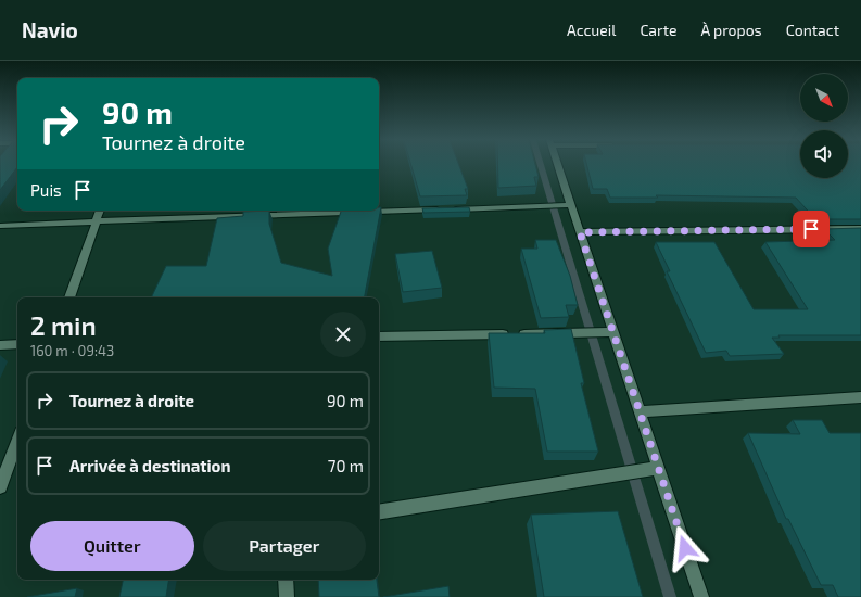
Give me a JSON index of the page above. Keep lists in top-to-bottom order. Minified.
{"north":"bottom right","page":{"header":"Navio","nav":["Accueil","Carte","À propos","Contact"],"turn":["90 m","Tournez à droite"],"then":"Puis","heading":["2 min","160 m · 09:43"],"list":[{"name":"Tournez à droite","value":"90 m"},{"name":"Arrivée à destination","value":"70 m"}],"buttons":["Quitter","Partager"]}}
